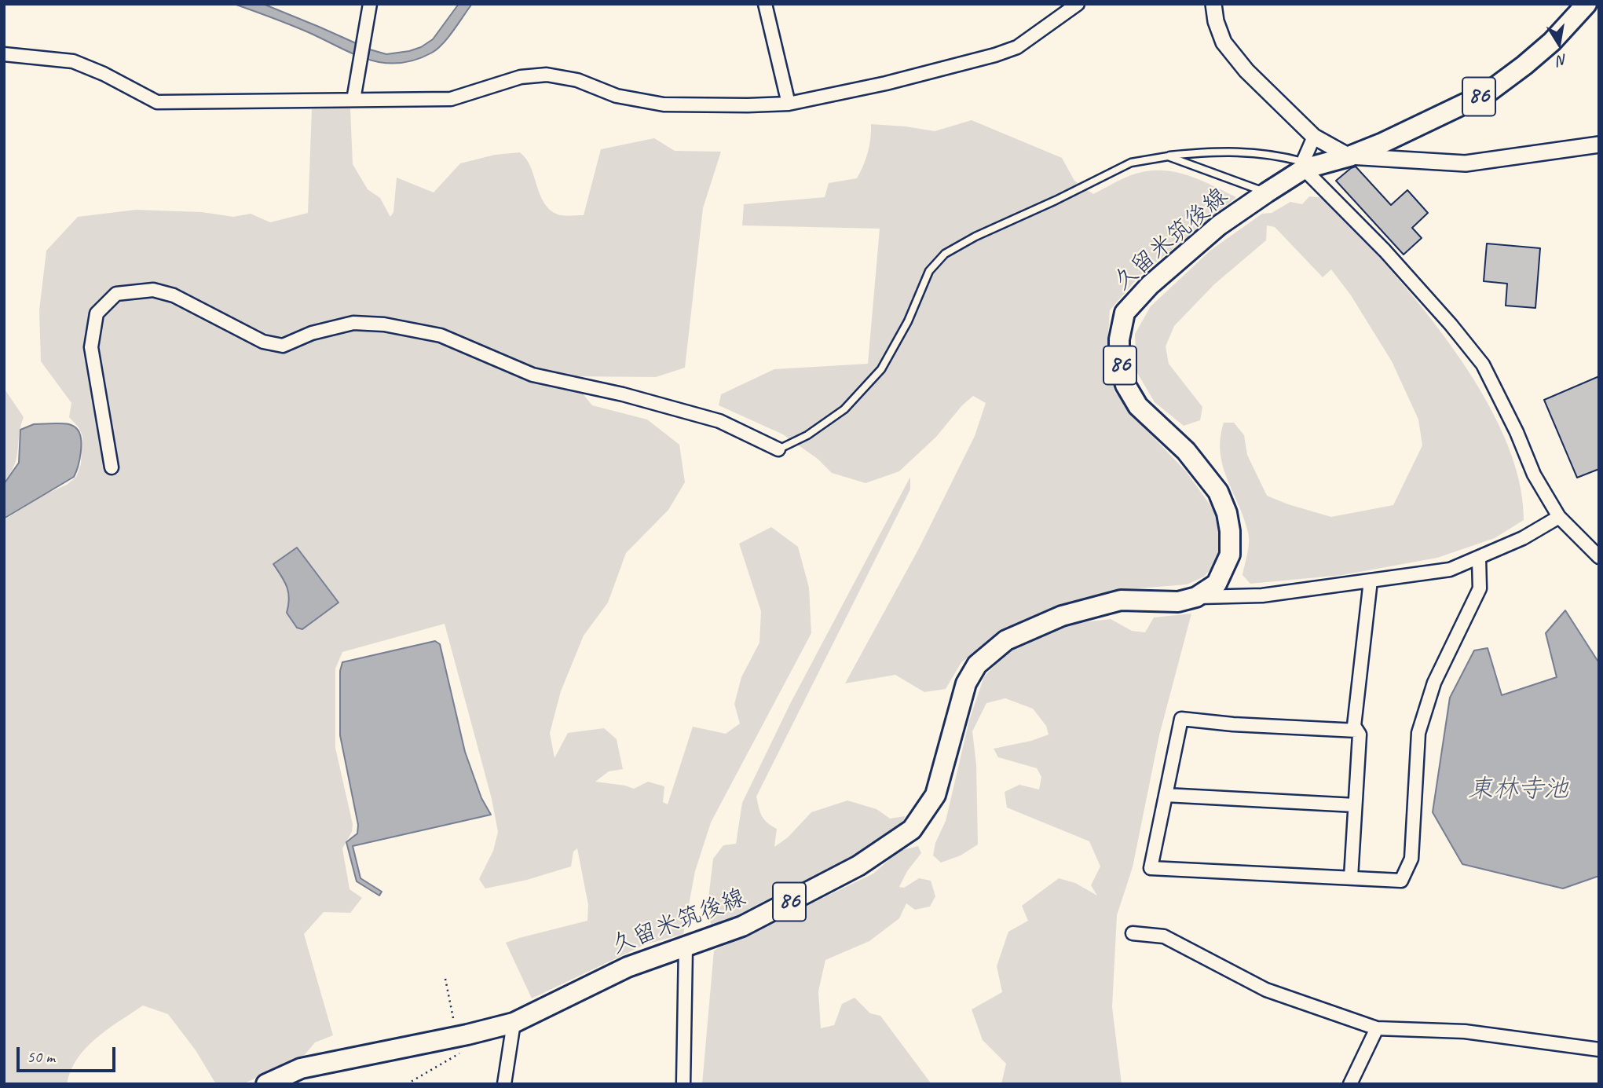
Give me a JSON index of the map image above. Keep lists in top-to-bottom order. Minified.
{"streets":{"main road":["86","久留米筑後線"]},"water":["東林寺池"],"scale_bar":"50 m","north":"bottom"}
